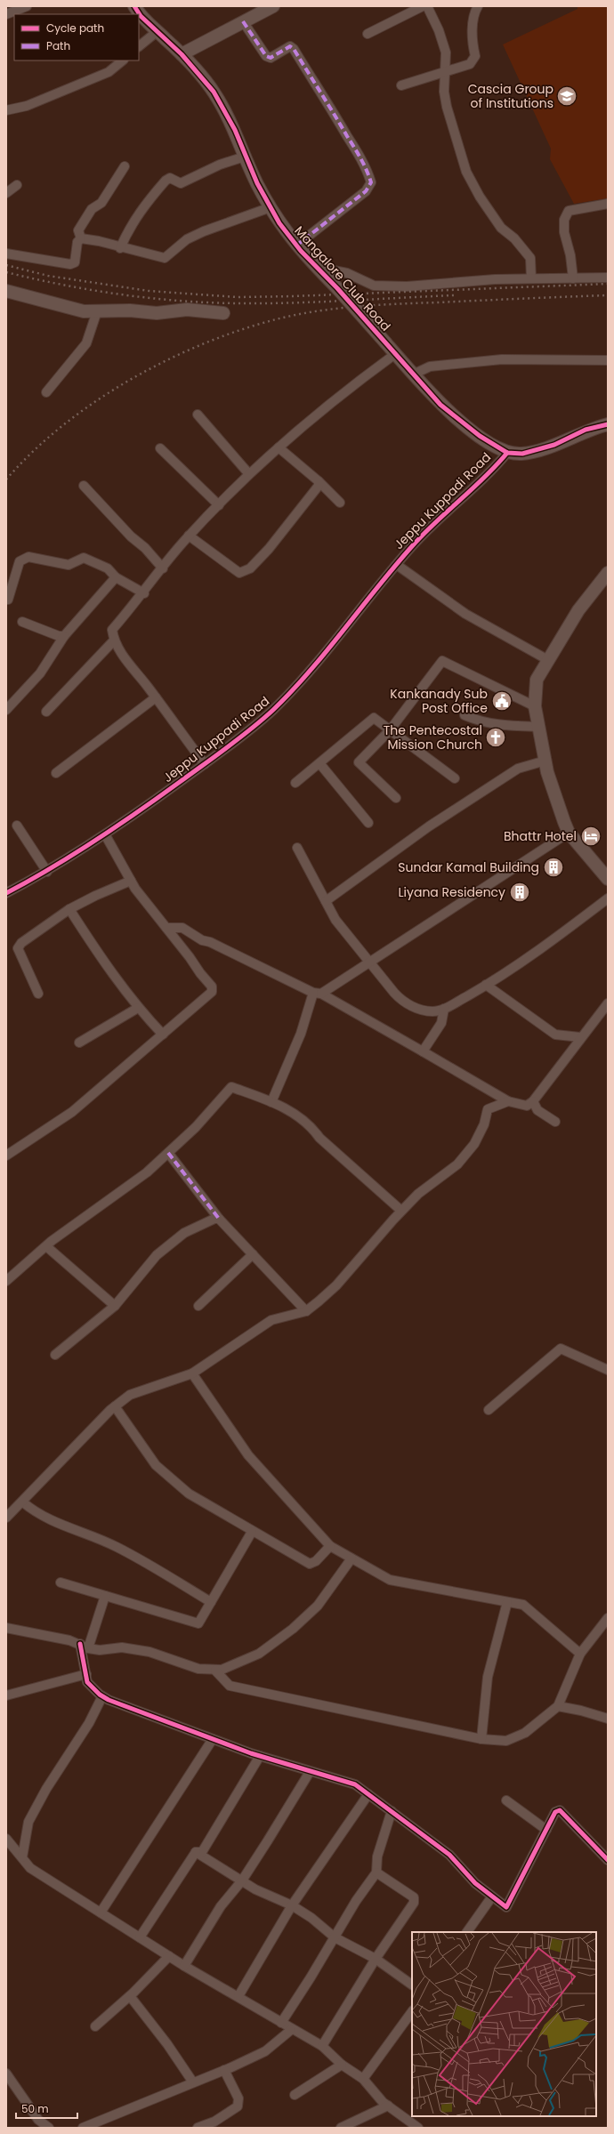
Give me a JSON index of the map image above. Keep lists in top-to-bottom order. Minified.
{"streets":{"street":["Mangalore Club Road","Jeppu Kuppadi Road"]},"crossings":[["Mangalore Club Road","Jeppu Kuppadi Road"]],"places":{"school or university":["Cascia Group of Institutions"],"public building":["Kankanady Sub Post Office"],"church":["The Pentecostal Mission Church"],"hotel":["Bhattr Hotel"],"building":["Sundar Kamal Building","Liyana Residency"]},"legend":["Cycle path","Path"],"scale_bar":"50 m"}
